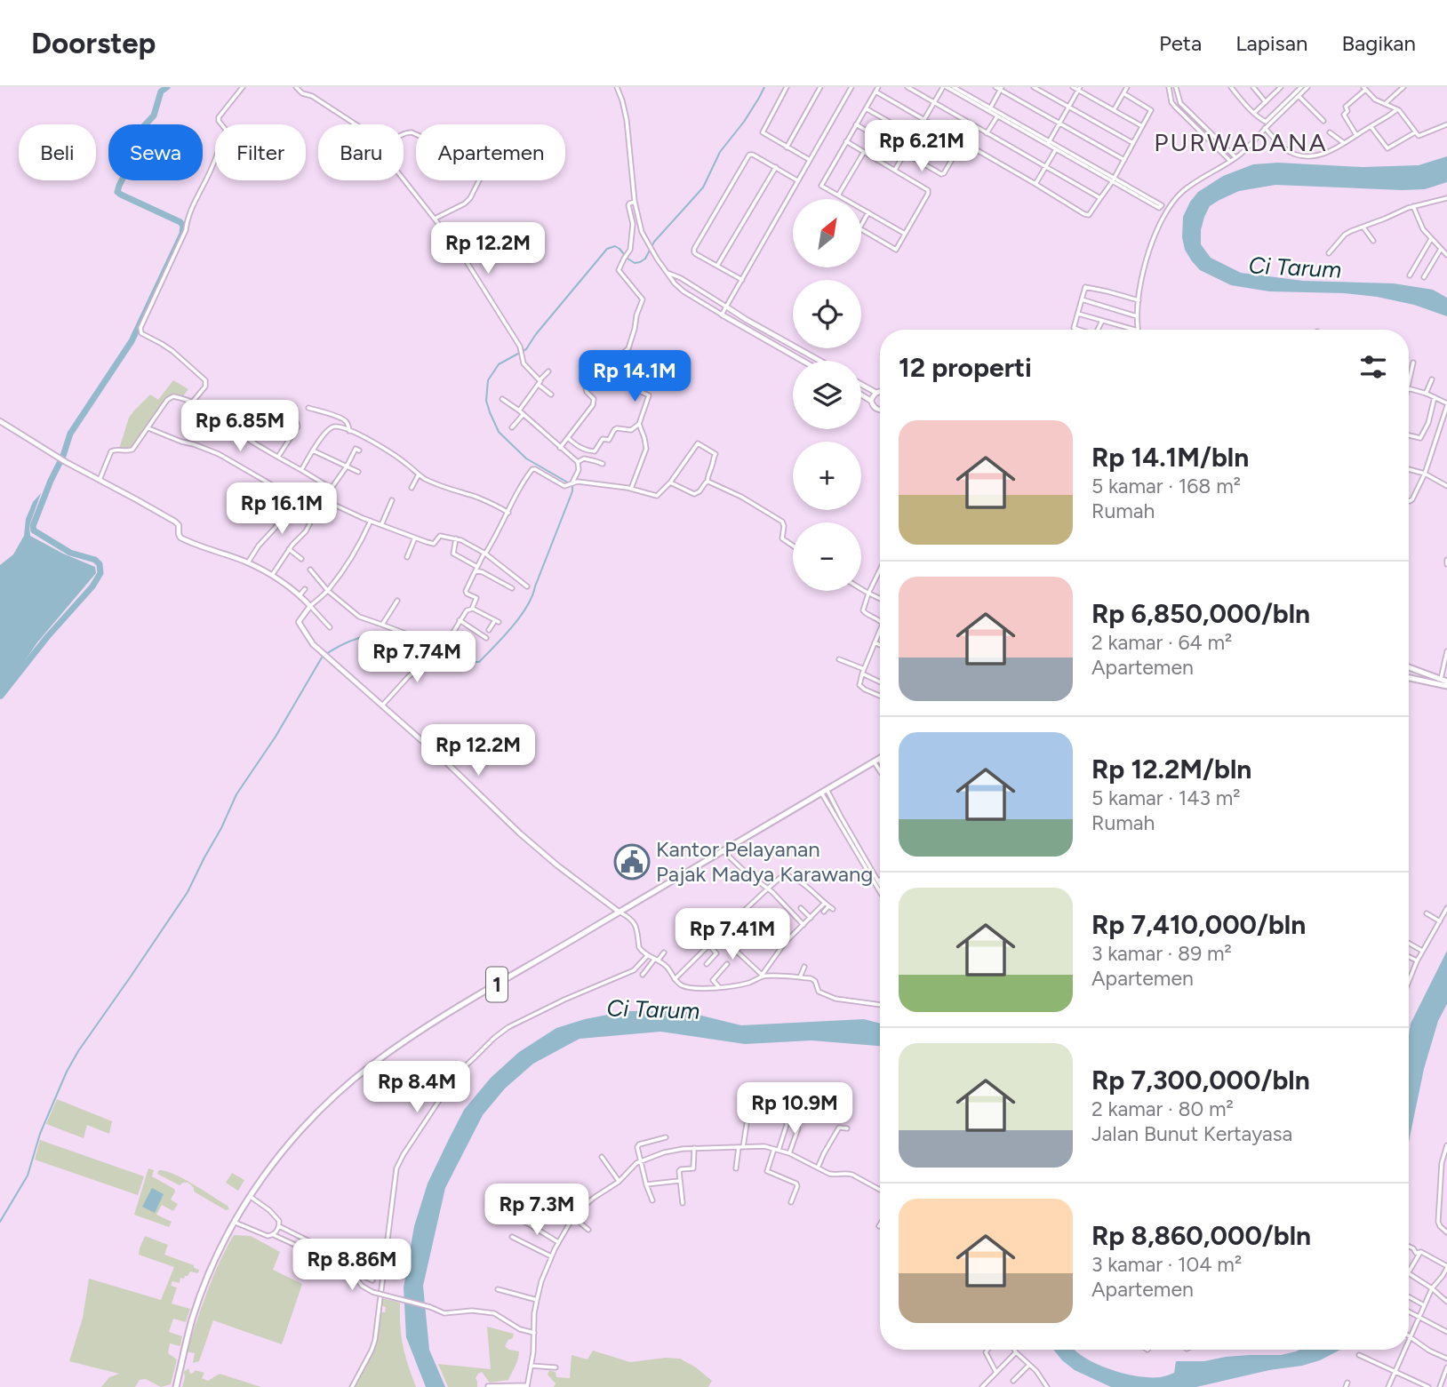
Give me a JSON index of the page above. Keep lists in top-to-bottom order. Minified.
{"streets":{"main road":["1"]},"districts":["PURWADANA"],"water":["Ci Tarum"],"places":{"public building":["Kantor Pelayanan Pajak Madya Karawang"]},"north":"top right","page":{"header":"Doorstep","nav":["Peta","Lapisan","Bagikan"],"price":["Rp 6.21M","Rp 12.2M","Rp 14.1M","Rp 6.85M","Rp 16.1M","Rp 7.74M","Rp 12.2M","Rp 7.41M","Rp 8.4M","Rp 10.9M","Rp 7.3M","Rp 8.86M"],"chip":["Beli","Sewa","Filter","Baru","Apartemen"],"map_buttons":["+","−"],"heading":"12 properti","list":[{"name":"Rp 14.1M/bln","note":"5 kamar · 168 m² · Rumah"},{"name":"Rp 6,850,000/bln","note":"2 kamar · 64 m² · Apartemen"},{"name":"Rp 12.2M/bln","note":"5 kamar · 143 m² · Rumah"},{"name":"Rp 7,410,000/bln","note":"3 kamar · 89 m² · Apartemen"},{"name":"Rp 7,300,000/bln","note":"2 kamar · 80 m² · Jalan Bunut Kertayasa"},{"name":"Rp 8,860,000/bln","note":"3 kamar · 104 m² · Apartemen"}]}}
